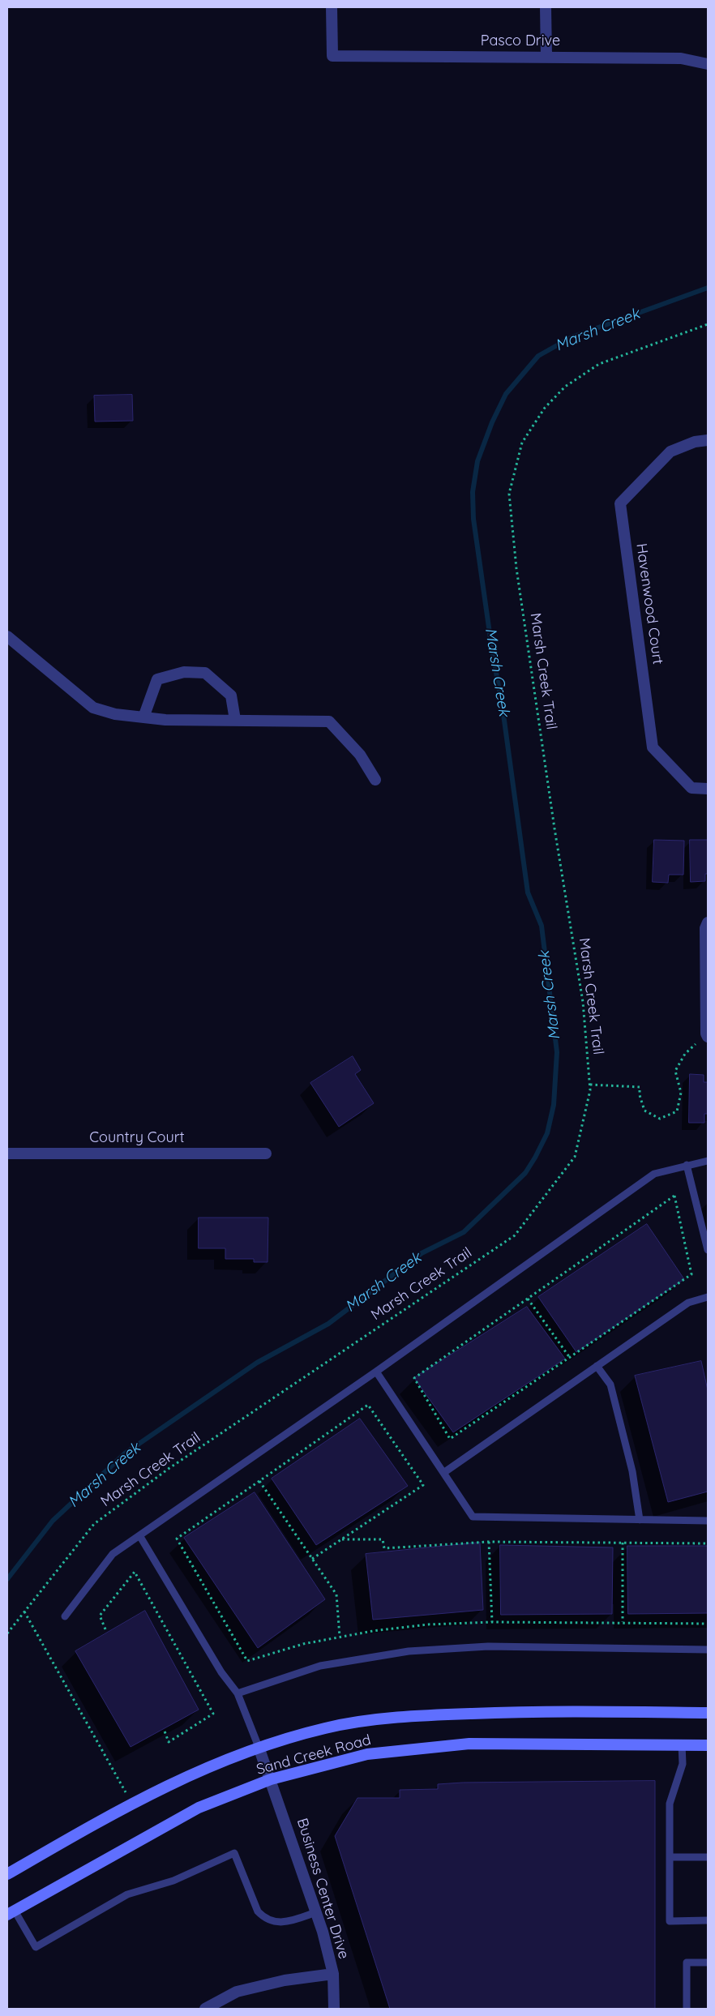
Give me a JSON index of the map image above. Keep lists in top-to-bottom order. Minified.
{"streets":{"main road":["Sand Creek Road"],"street":["Pasco Drive","Havenwood Court","Country Court","Business Center Drive"],"path":["Marsh Creek Trail"]},"crossings":[["Sand Creek Road","Business Center Drive"]],"water":["Marsh Creek"]}
